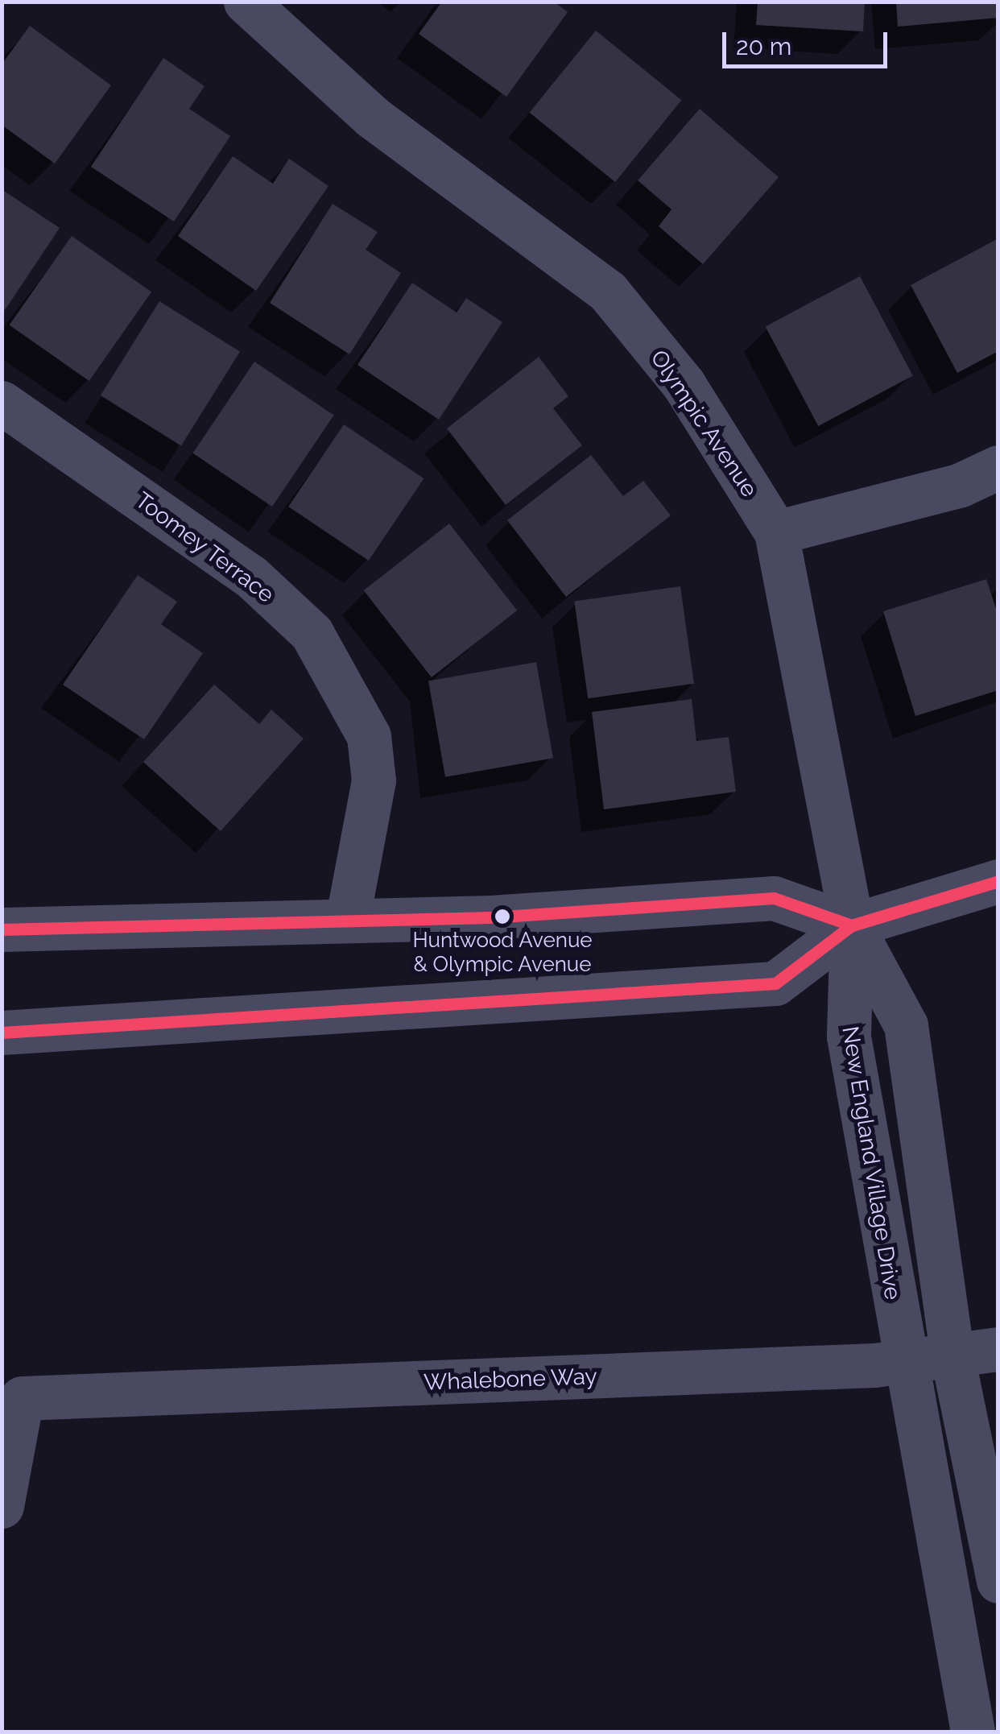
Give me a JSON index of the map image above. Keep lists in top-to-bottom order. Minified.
{"streets":{"street":["Olympic Avenue","Toomey Terrace","New England Village Drive","Whalebone Way"]},"crossings":[["Olympic Avenue","New England Village Drive"],["New England Village Drive","Whalebone Way"]],"places":["Huntwood Avenue & Olympic Avenue"],"scale_bar":"20 m"}
